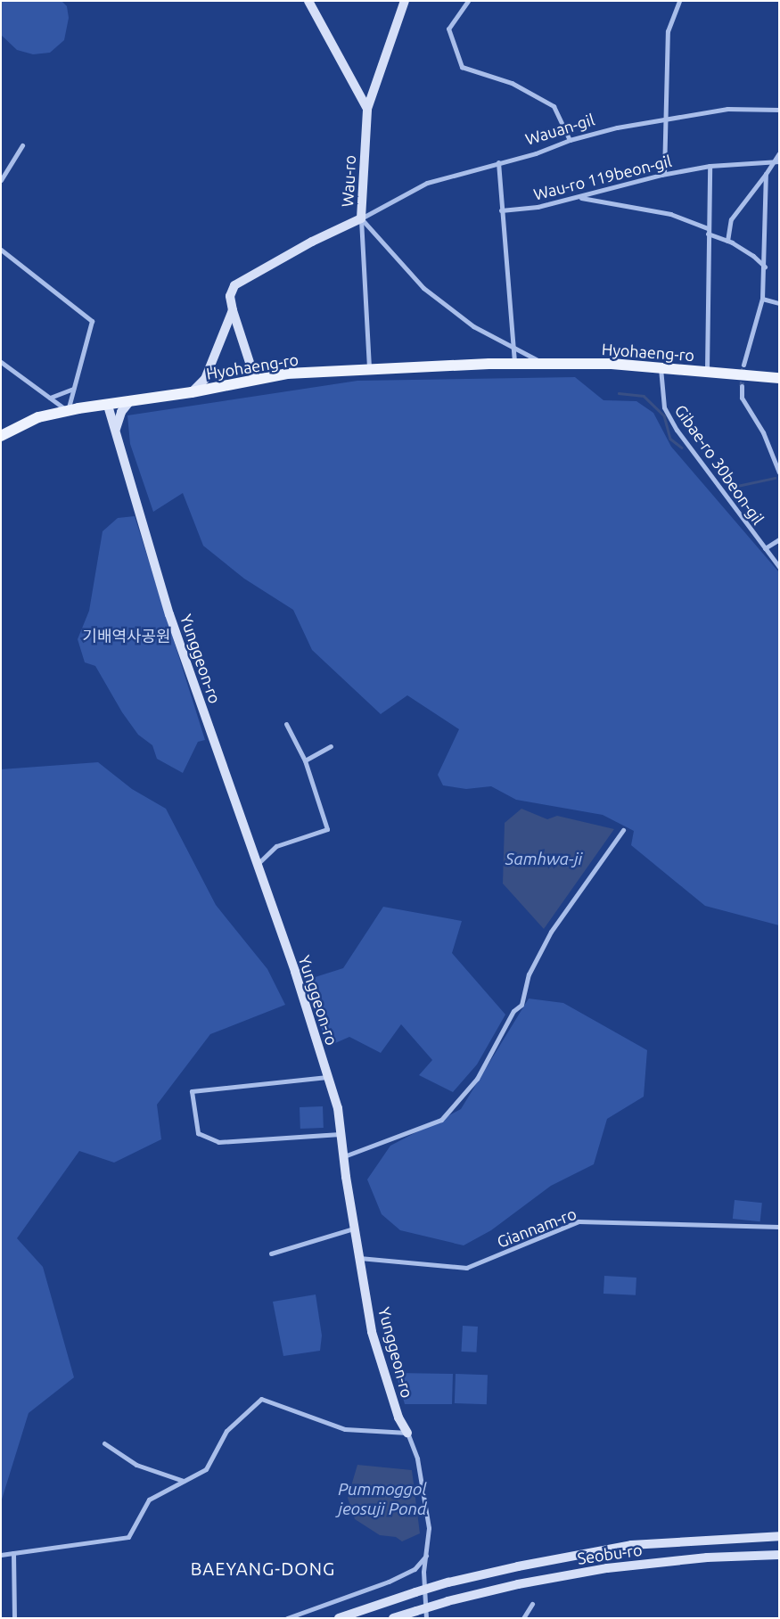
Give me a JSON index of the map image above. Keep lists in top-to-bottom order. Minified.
{"streets":{"main road":["Hyohaeng-ro"],"street":["Wauan-gil","Wau-ro 119beon-gil","Wau-ro","Gibae-ro 30beon-gil","Yunggeon-ro","Giannam-ro","Seobu-ro"]},"crossings":[["Wauan-gil","Wau-ro"],["Wauan-gil","Hyohaeng-ro"],["Wau-ro","Hyohaeng-ro"],["Hyohaeng-ro","Gibae-ro 30beon-gil"],["Hyohaeng-ro","Yunggeon-ro"],["Yunggeon-ro","Giannam-ro"]],"districts":["BAEYANG-DONG"],"water":["Samhwa-ji","Pummoggol jeosuji Pond"],"parks":["기배역사공원"]}
